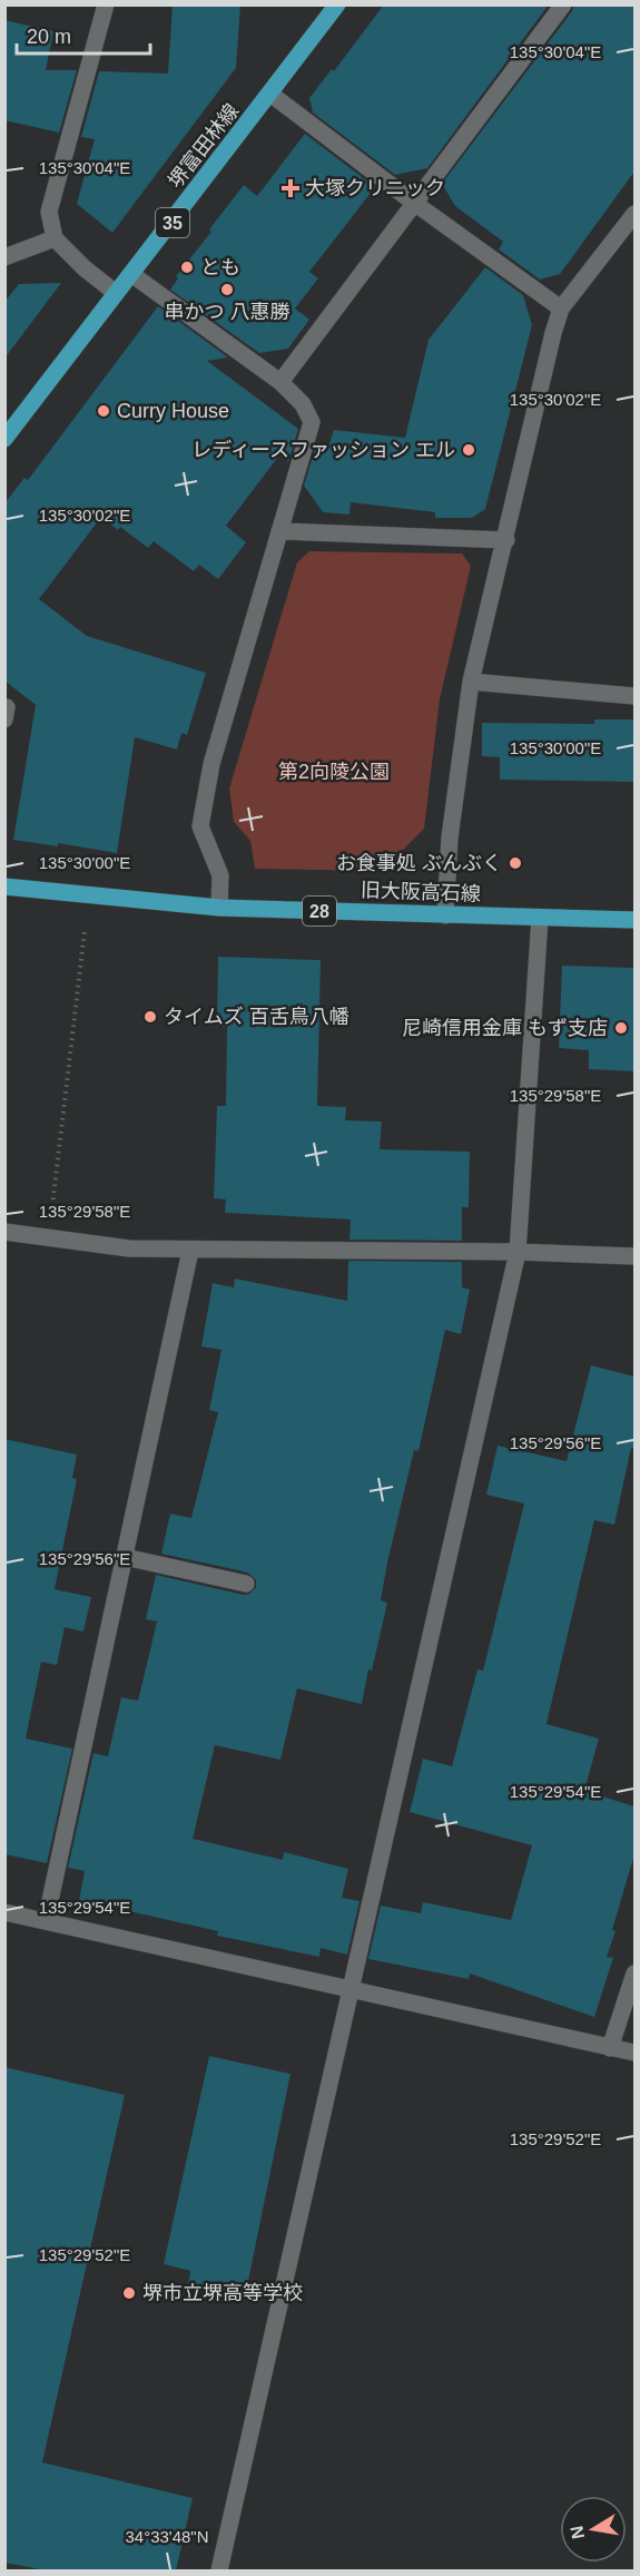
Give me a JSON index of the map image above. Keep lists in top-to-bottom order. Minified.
{"streets":{"main road":["堺富田林線","35","旧大阪高石線","28"]},"parks":["第2向陵公園"],"places":{"health":["大塚クリニック"],"other":["とも","串かつ 八惠勝","Curry House","レディースファッション エル","お食事処 ぶんぶく","タイムズ 百舌鳥八幡","尼崎信用金庫 もず支店","堺市立堺高等学校"]},"scale_bar":"20 m","north":"left","coordinates":["135°30'04\"E","135°30'02\"E","135°30'00\"E","135°29'58\"E","135°29'56\"E","135°29'54\"E","135°29'52\"E","34°33'48\"N"]}
